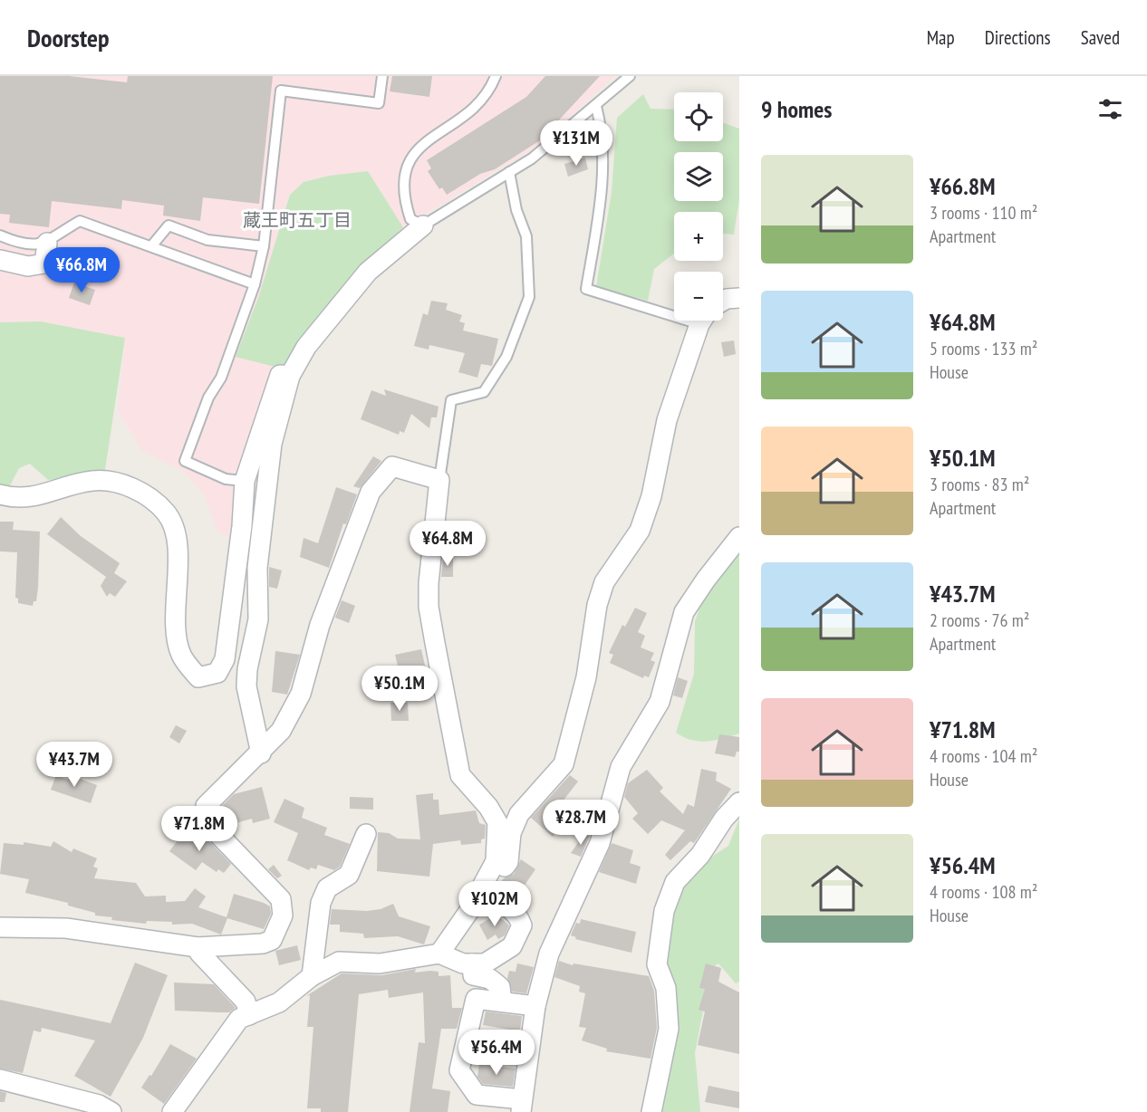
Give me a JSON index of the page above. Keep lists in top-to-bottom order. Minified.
{"districts":["蔵王町五丁目"],"page":{"header":"Doorstep","nav":["Map","Directions","Saved"],"heading":"9 homes","map_buttons":["+","−"],"price":["¥131M","¥66.8M","¥64.8M","¥50.1M","¥43.7M","¥28.7M","¥71.8M","¥102M","¥56.4M"],"list":[{"name":"¥66.8M","note":"3 rooms · 110 m² · Apartment"},{"name":"¥64.8M","note":"5 rooms · 133 m² · House"},{"name":"¥50.1M","note":"3 rooms · 83 m² · Apartment"},{"name":"¥43.7M","note":"2 rooms · 76 m² · Apartment"},{"name":"¥71.8M","note":"4 rooms · 104 m² · House"},{"name":"¥56.4M","note":"4 rooms · 108 m² · House"}]}}
